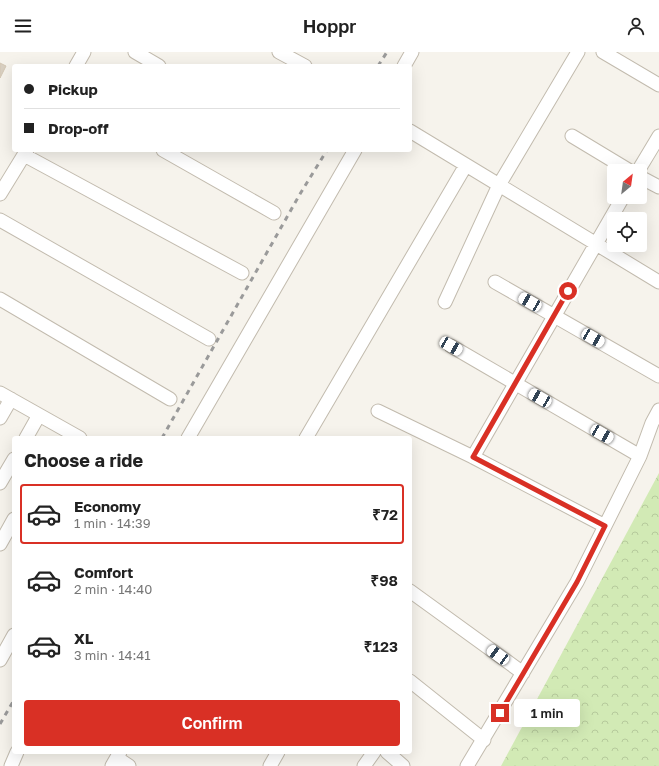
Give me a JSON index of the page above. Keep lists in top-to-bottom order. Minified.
{"north":"top right","page":{"header":"Hoppr","banner":["Pickup","Drop-off"],"heading":"Choose a ride","list":[{"name":"Economy","note":"1 min · 14:39","value":"₹72"},{"name":"Comfort","note":"2 min · 14:40","value":"₹98"},{"name":"XL","note":"3 min · 14:41","value":"₹123"}],"buttons":"Confirm","bubble":"1 min"}}
